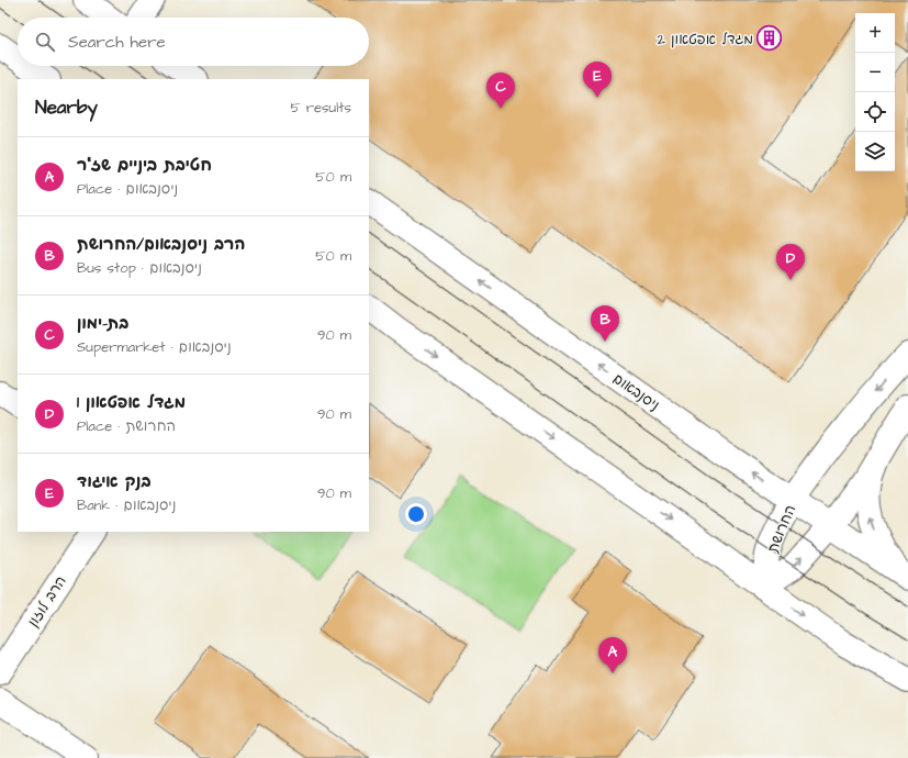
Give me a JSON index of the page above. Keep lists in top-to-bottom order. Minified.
{"streets":{"main road":["ניסנבאום","החרושת","הרב לוזון"]},"crossings":[["ניסנבאום","החרושת"]],"places":{"building":["מגדל אפטאון 2"]},"page":{"map_buttons":["+","−"],"search":"Search here","pins":["E","C","D","B","A"],"heading":["Nearby","5 results"],"list":[{"mark":"A","name":"חטיבת ביניים שז\"ר","note":"Place · ניסנבאום","value":"50 m"},{"mark":"B","name":"הרב ניסנבאום/החרושת","note":"Bus stop · ניסנבאום","value":"50 m"},{"mark":"C","name":"בת-ימון","note":"Supermarket · ניסנבאום","value":"90 m"},{"mark":"D","name":"מגדל אפטאון 1","note":"Place · החרושת","value":"90 m"},{"mark":"E","name":"בנק איגוד","note":"Bank · ניסנבאום","value":"90 m"}]}}
